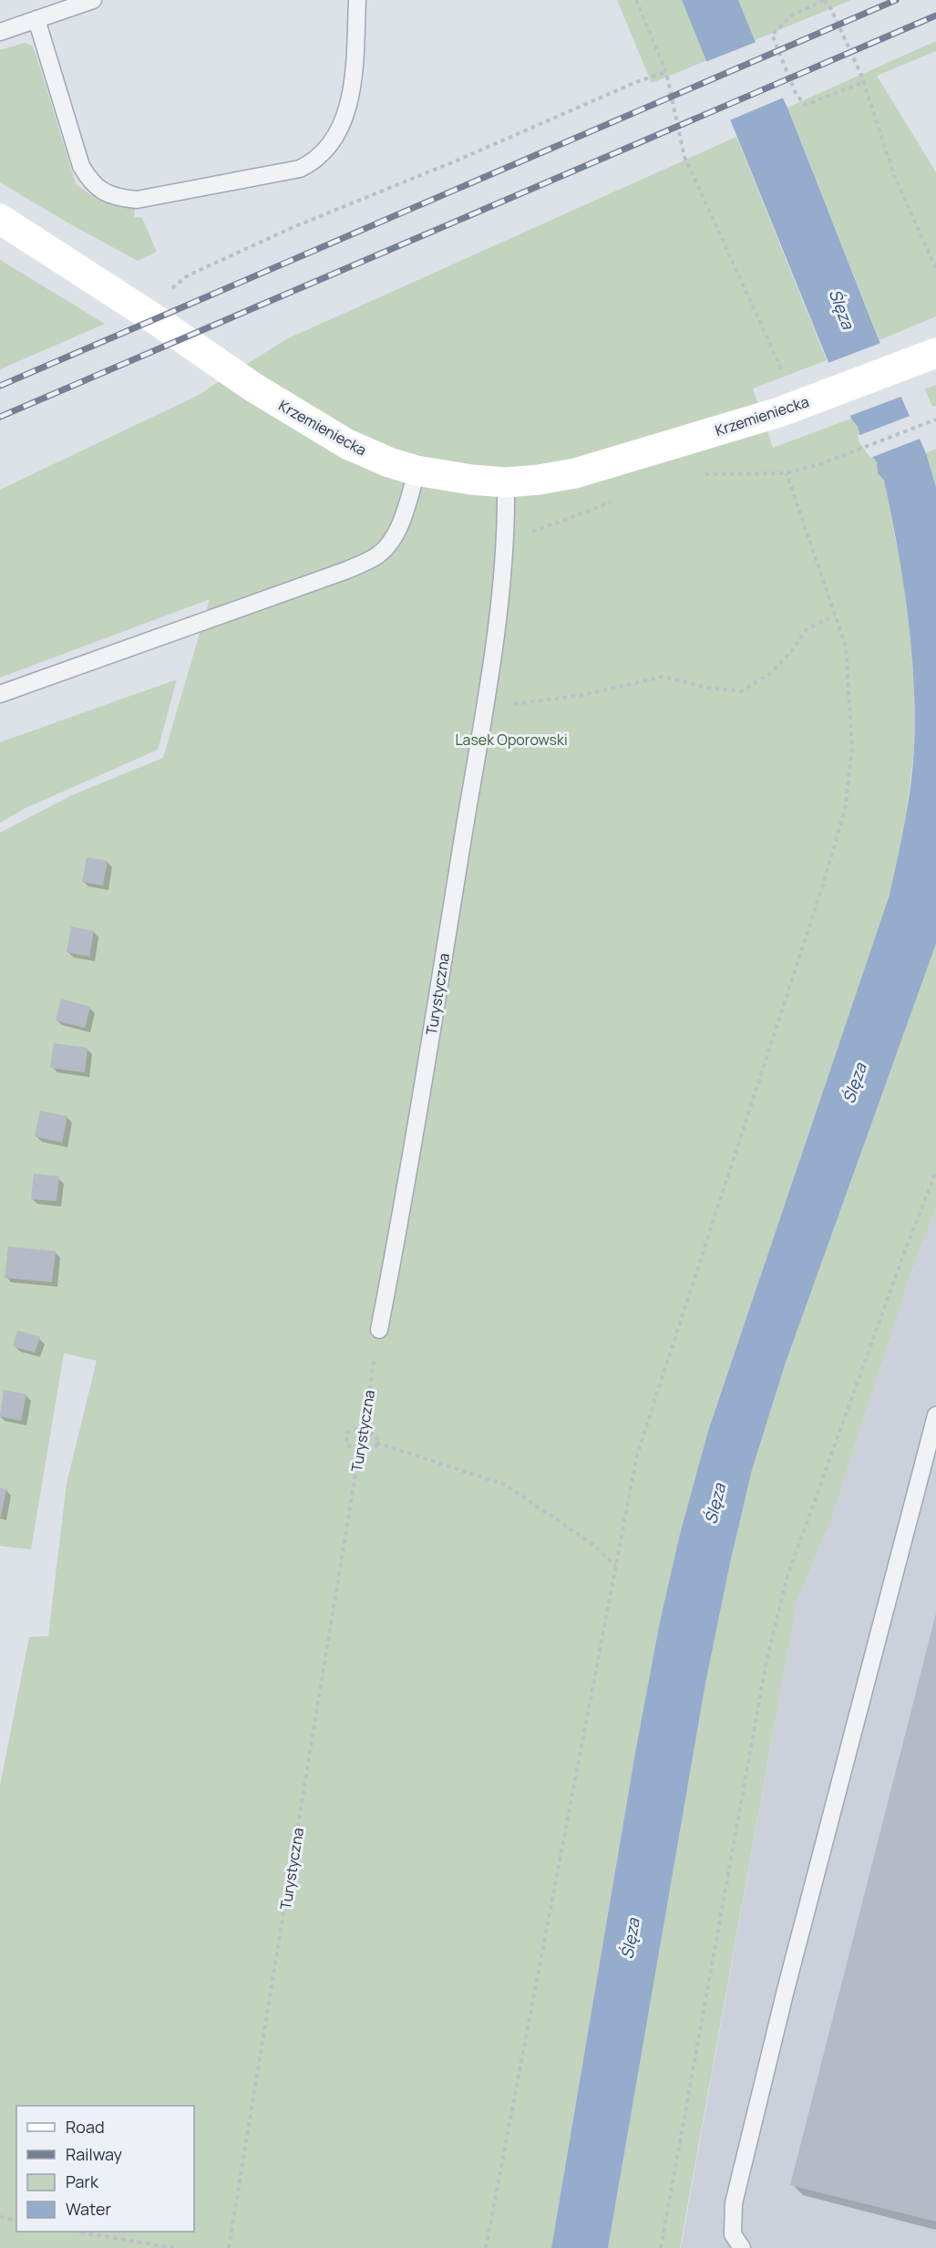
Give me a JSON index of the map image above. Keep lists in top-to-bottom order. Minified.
{"streets":{"street":["Krzemieniecka"],"lane":["Turystyczna"]},"crossings":[["Krzemieniecka","Turystyczna"]],"water":["Ślęza"],"parks":["Lasek Oporowski"],"legend":["Road","Railway","Park","Water"]}
